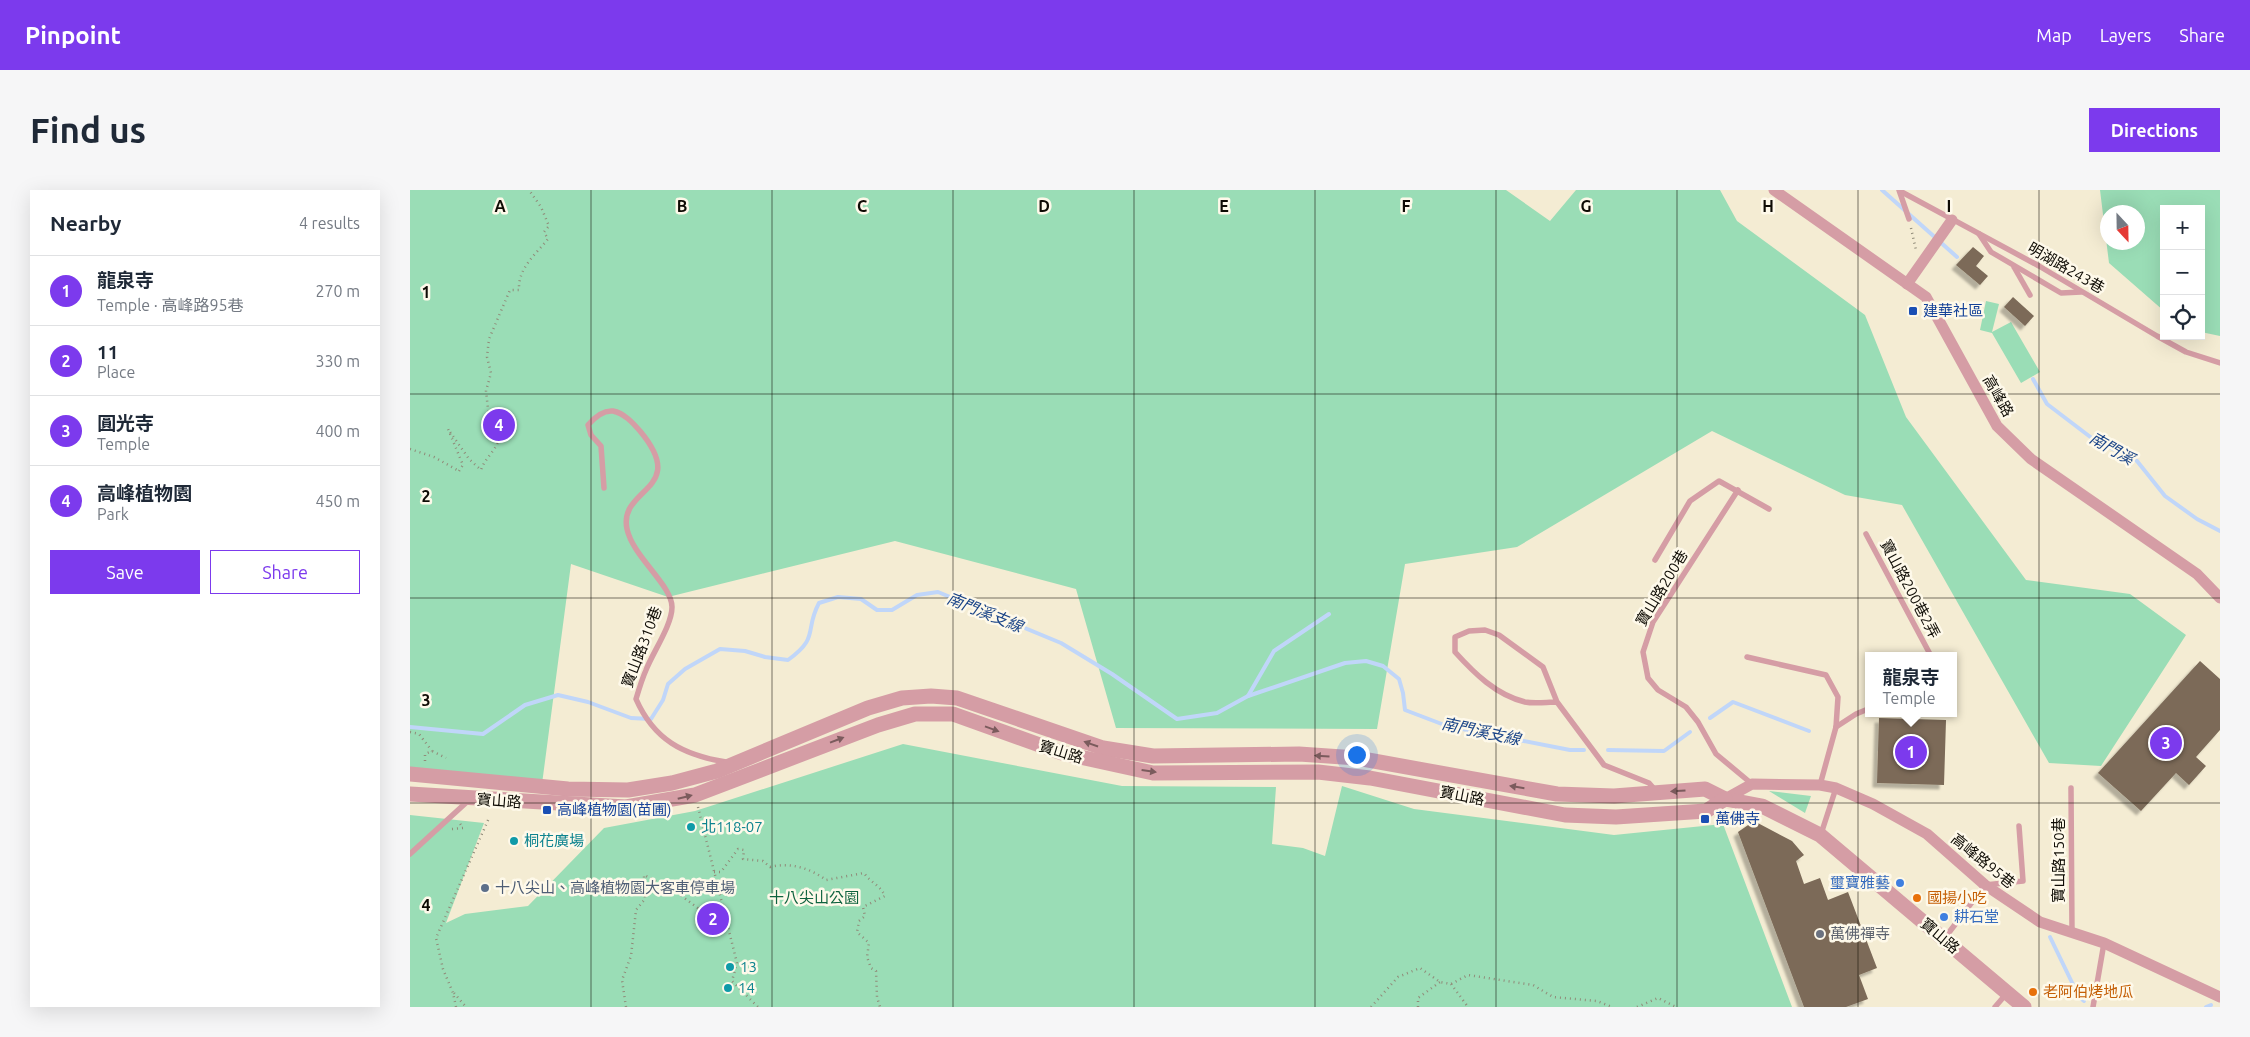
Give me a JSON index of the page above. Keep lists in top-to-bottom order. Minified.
{"streets":{"street":["高峰路","寶山路","高峰路95巷"],"lane":["明湖路243巷","寶山路200巷","寶山路200巷2弄","寶山路310巷","寶山路150巷"]},"crossings":[["寶山路200巷","高峰路95巷"],["寶山路310巷","寶山路"],["寶山路","高峰路95巷"],["寶山路150巷","高峰路95巷"]],"water":["南門溪","南門溪支線"],"parks":["十八尖山公園"],"places":{"transit":["建華社區","高峰植物園(苗圃)","萬佛寺"],"other":["北118-07","桐花廣場","璽寶雅藝","十八尖山、高峰植物園大客車停車場","國揚小吃","耕石堂","萬佛禪寺","13","14","老阿伯烤地瓜"]},"north":"bottom","page":{"header":"Pinpoint","nav":["Map","Layers","Share"],"buttons":["Directions",["Save","Share"]],"title":"Find us","heading":["Nearby","4 results"],"map_buttons":["+","−"],"list":[{"mark":"1","name":"龍泉寺","note":"Temple · 高峰路95巷","value":"270 m"},{"mark":"2","name":"11","note":"Place","value":"330 m"},{"mark":"3","name":"圓光寺","note":"Temple","value":"400 m"},{"mark":"4","name":"高峰植物園","note":"Park","value":"450 m"}],"pins":["4","3","1","2"],"popup":["龍泉寺","Temple"]},"grid":{"columns":["A","B","C","D","E","F","G","H","I"],"rows":["1","2","3","4"]}}
